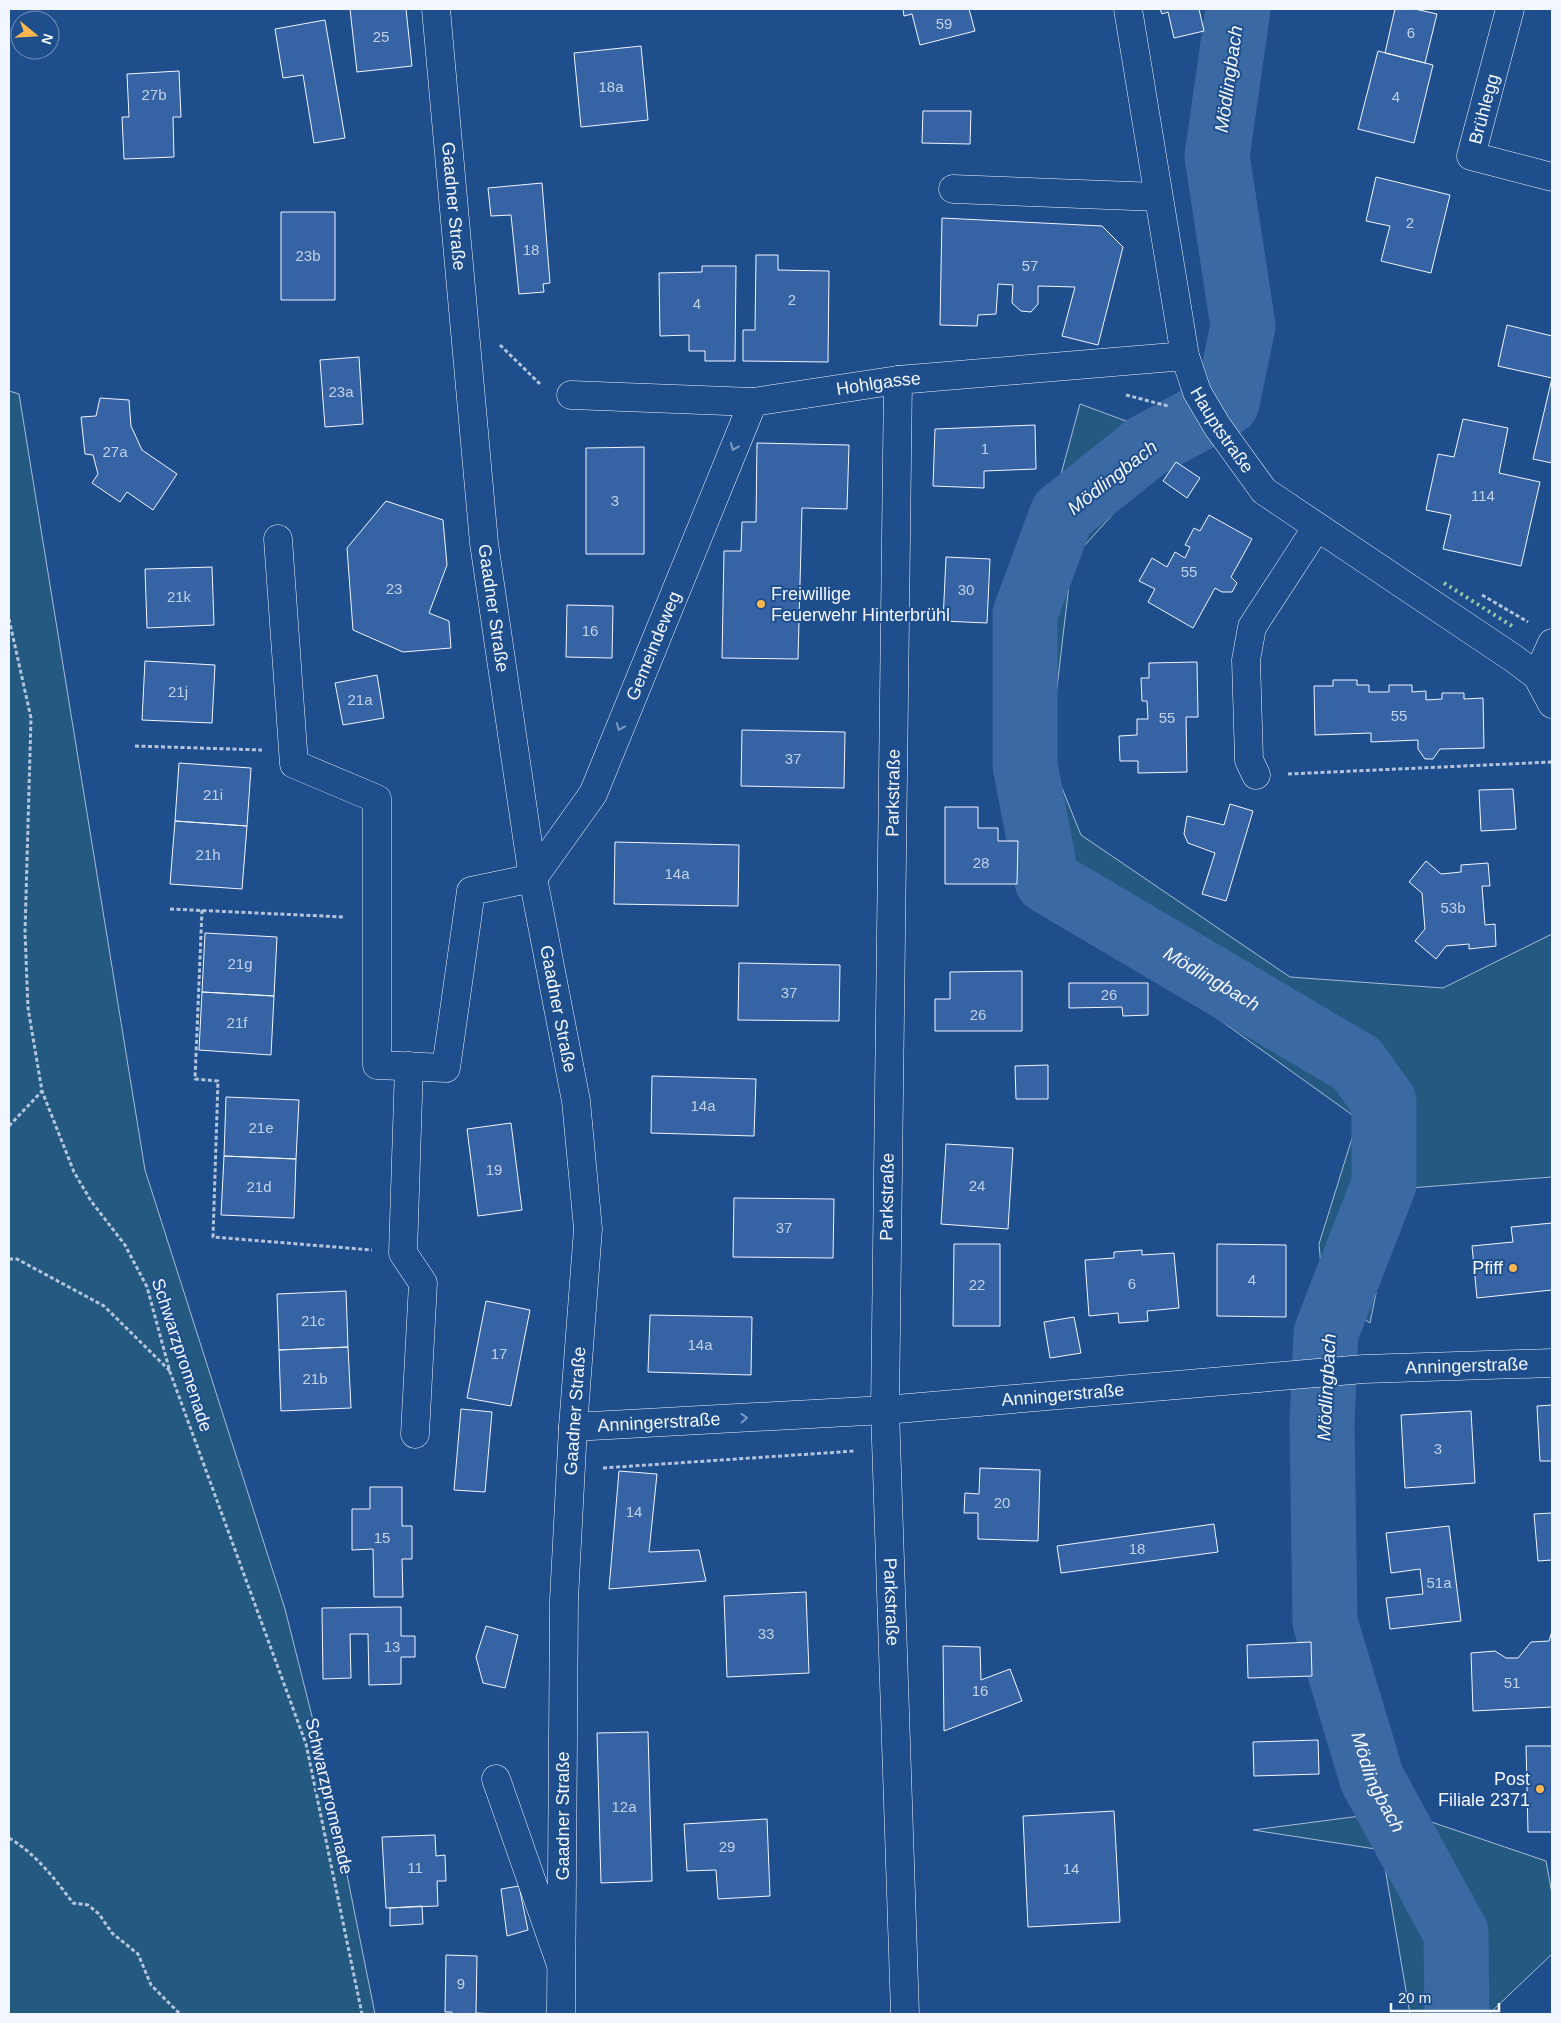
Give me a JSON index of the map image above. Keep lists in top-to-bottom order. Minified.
{"streets":{"street":["Brühlegg","Gaadner Straße","Hohlgasse","Hauptstraße","Gemeindeweg","Parkstraße","Anningerstraße"],"path":["Schwarzpromenade"]},"crossings":[["Gaadner Straße","Gemeindeweg"],["Gaadner Straße","Anningerstraße"],["Hohlgasse","Hauptstraße"],["Hohlgasse","Gemeindeweg"],["Hohlgasse","Parkstraße"],["Parkstraße","Anningerstraße"]],"one_way":["Gemeindeweg"],"water":["Mödlingbach"],"places":["Freiwillige Feuerwehr Hinterbrühl","Pfiff","Post Filiale 2371"],"house_numbers":["59","6","25","18a","27b","4","2","18","23b","57","2","4","23a","1","27a","114","3","55","23","30","21k","16","21j","21a","55","55","37","21i","21h","28","14a","53b","21g","37","26","26","21f","14a","21e","19","24","21d","37","4","6","22","21c","14a","17","21b","3","20","14","15","18","51a","33","13","51","16","12a","29","11","14","9"],"scale_bar":"20 m","north":"right"}
